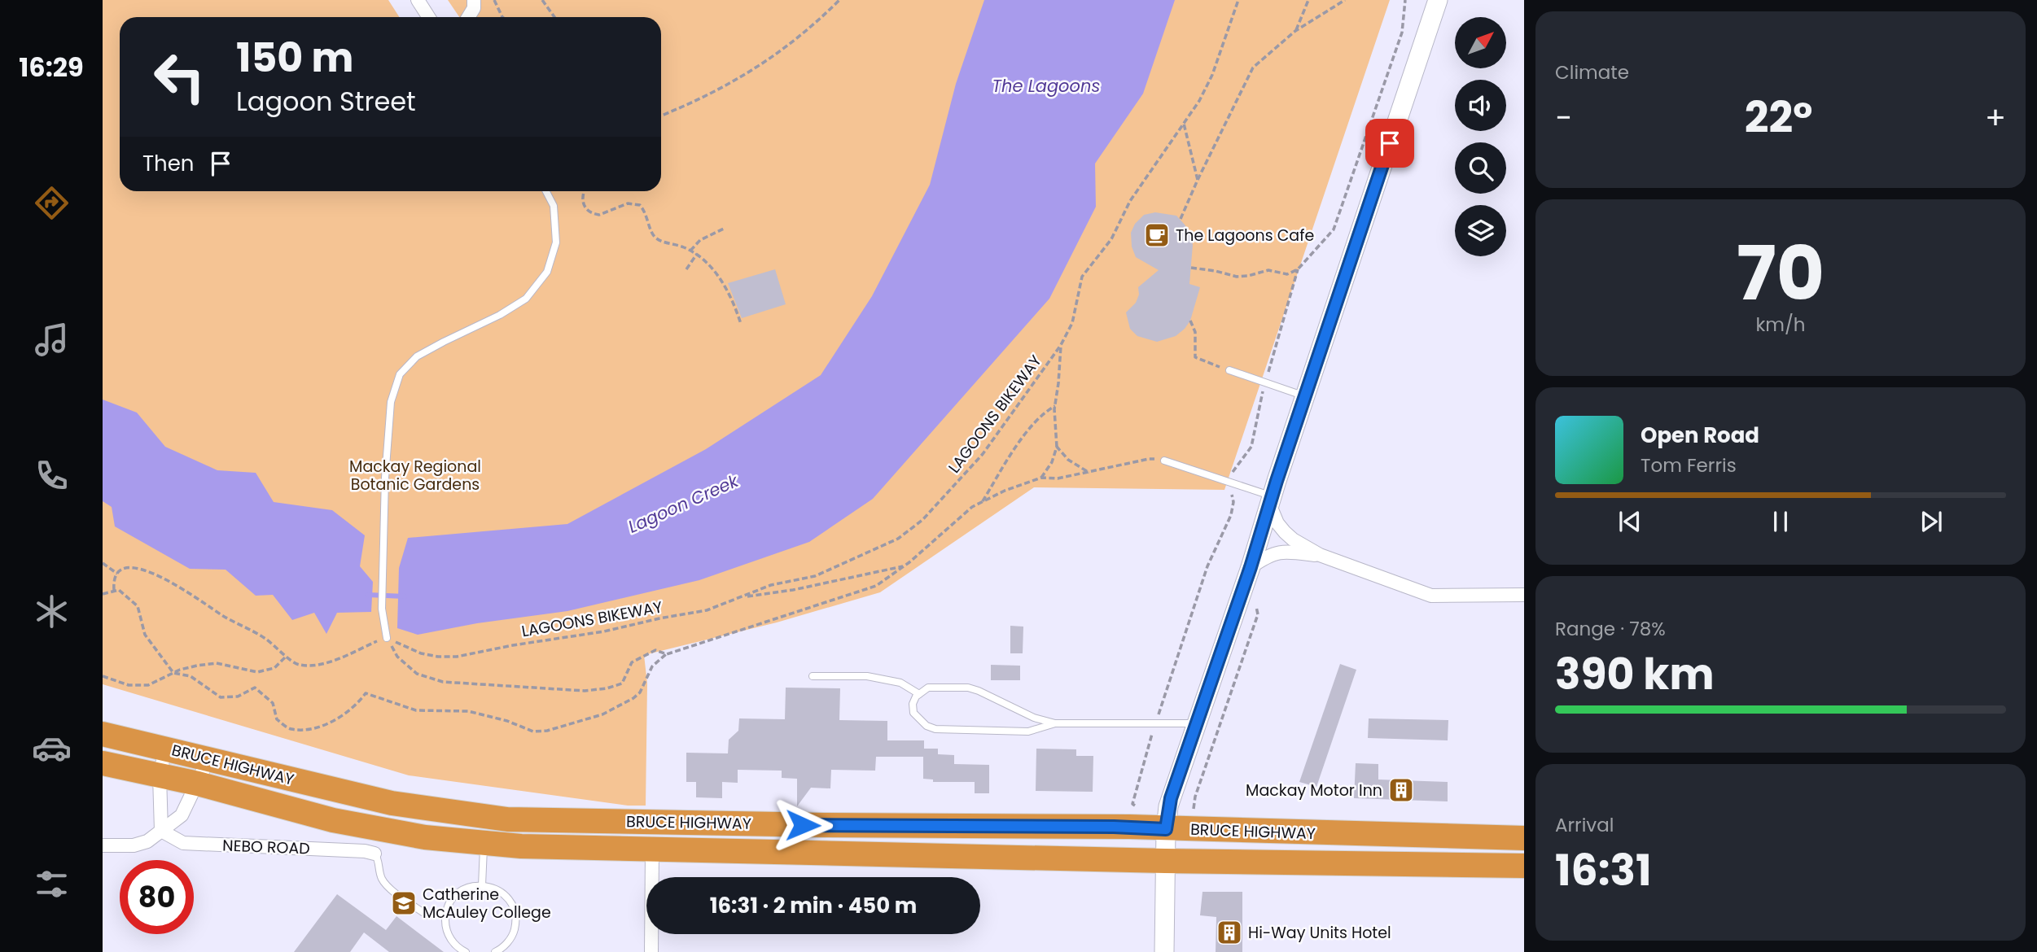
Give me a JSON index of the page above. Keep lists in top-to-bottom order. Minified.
{"streets":{"highway":["BRUCE HIGHWAY"],"street":["NEBO ROAD"],"path":["LAGOONS BIKEWAY"]},"water":["The Lagoons","Lagoon Creek"],"parks":["Mackay Regional Botanic Gardens"],"places":{"cafe":["The Lagoons Cafe"],"building":["Mackay Motor Inn","Hi-Way Units Hotel"],"school or university":["Catherine McAuley College"]},"north":"top right","page":{"tabs":"16:29","tile":["Climate",["70","km/h"],["Range · 78%","390 km"],["Arrival","16:31"]],"turn":["150 m","Lagoon Street"],"heat":["−","22°","+"],"then":"Then","song":["Open Road","Tom Ferris"],"limit":"80","trip":"16:31 · 2 min · 450 m"}}
